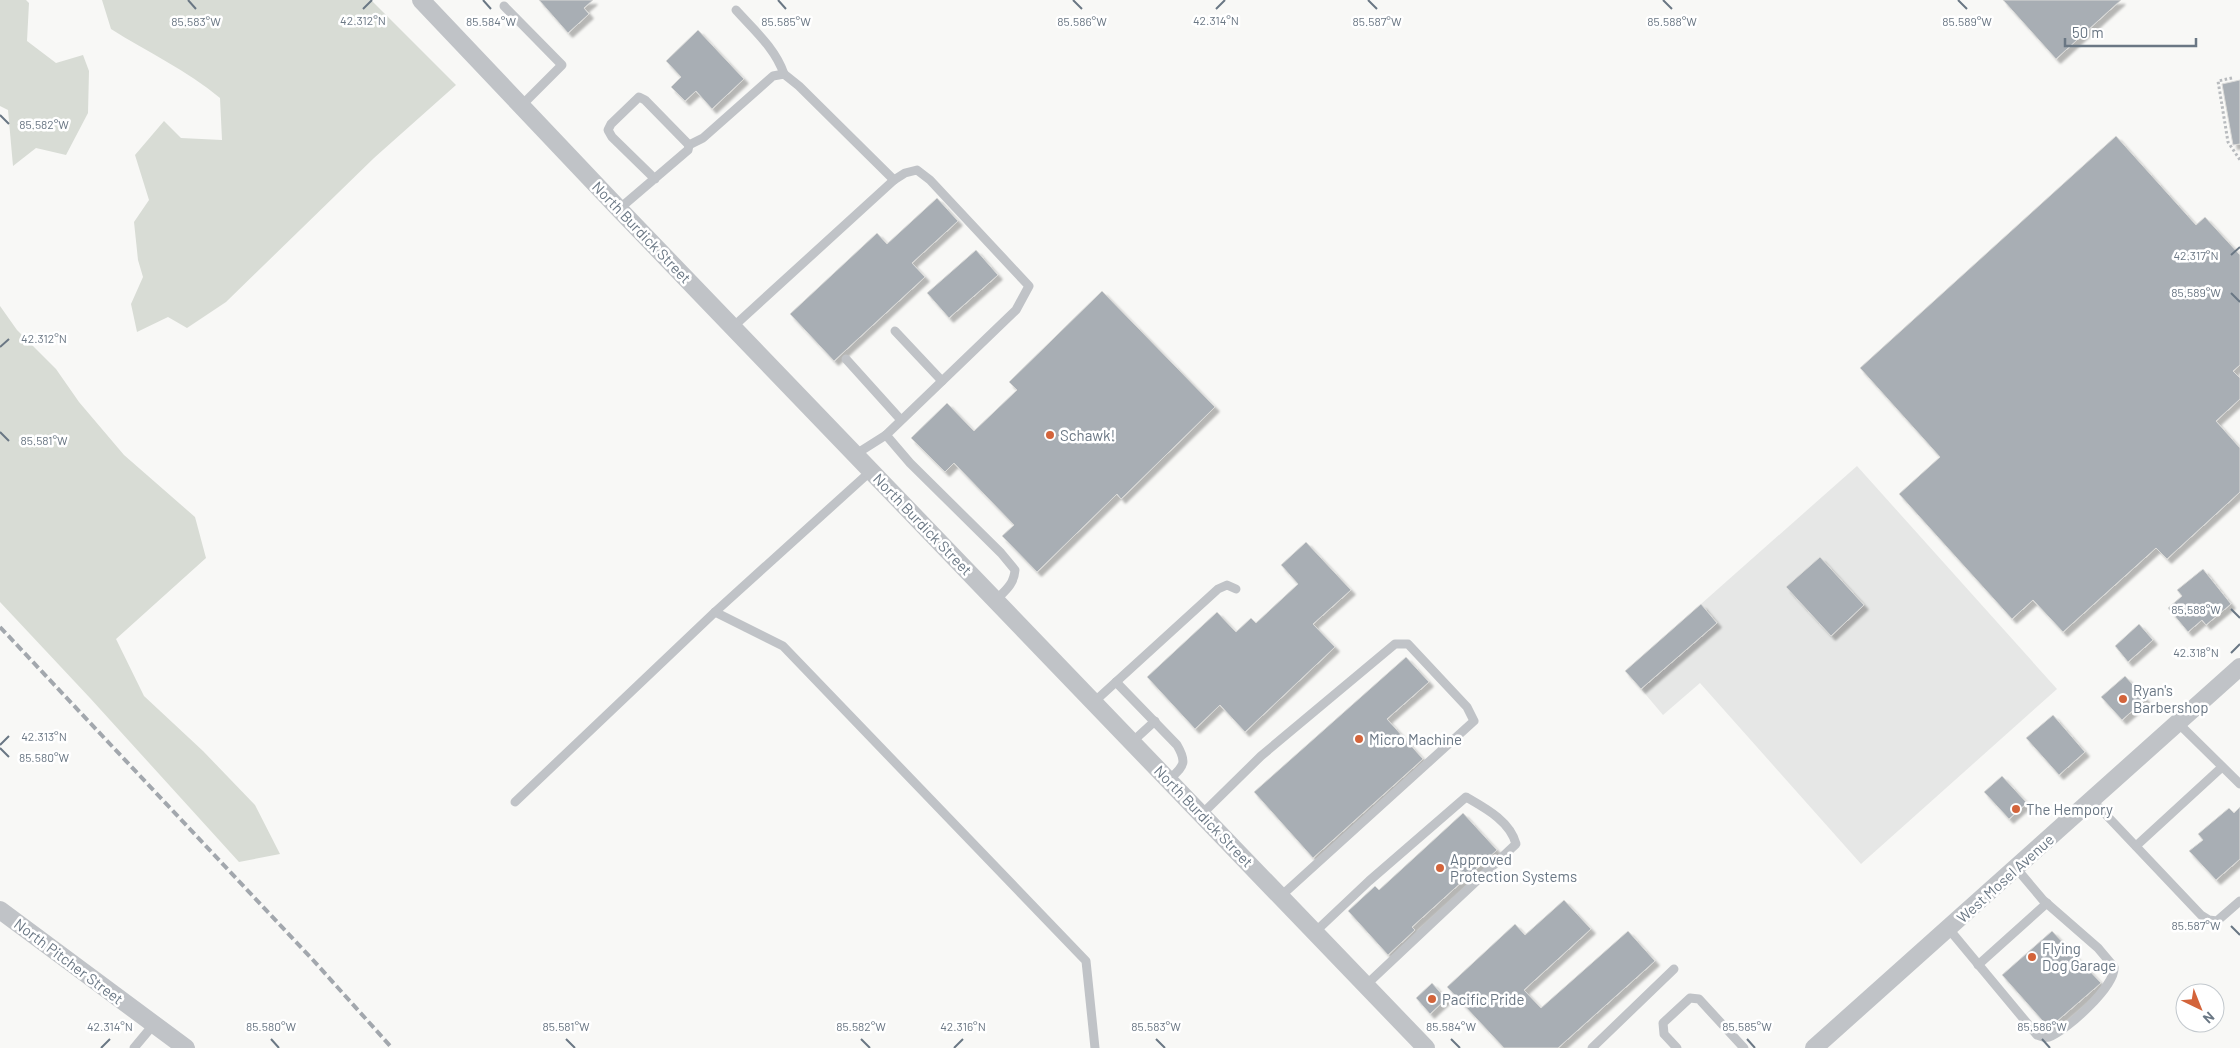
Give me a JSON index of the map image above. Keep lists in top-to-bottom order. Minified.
{"streets":{"street":["North Burdick Street","West Mosel Avenue","North Pitcher Street"]},"places":["Schawk!","Ryan's Barbershop","Micro Machine","The Hempory","Approved Protection Systems","Flying Dog Garage","Pacific Pride"],"scale_bar":"50 m","north":"bottom right","coordinates":["42.312°N","42.314°N","85.583°W","85.584°W","85.585°W","85.586°W","85.587°W","85.588°W","85.589°W","85.582°W","42.317°N","85.581°W","42.318°N","42.313°N","85.580°W","42.316°N"]}
